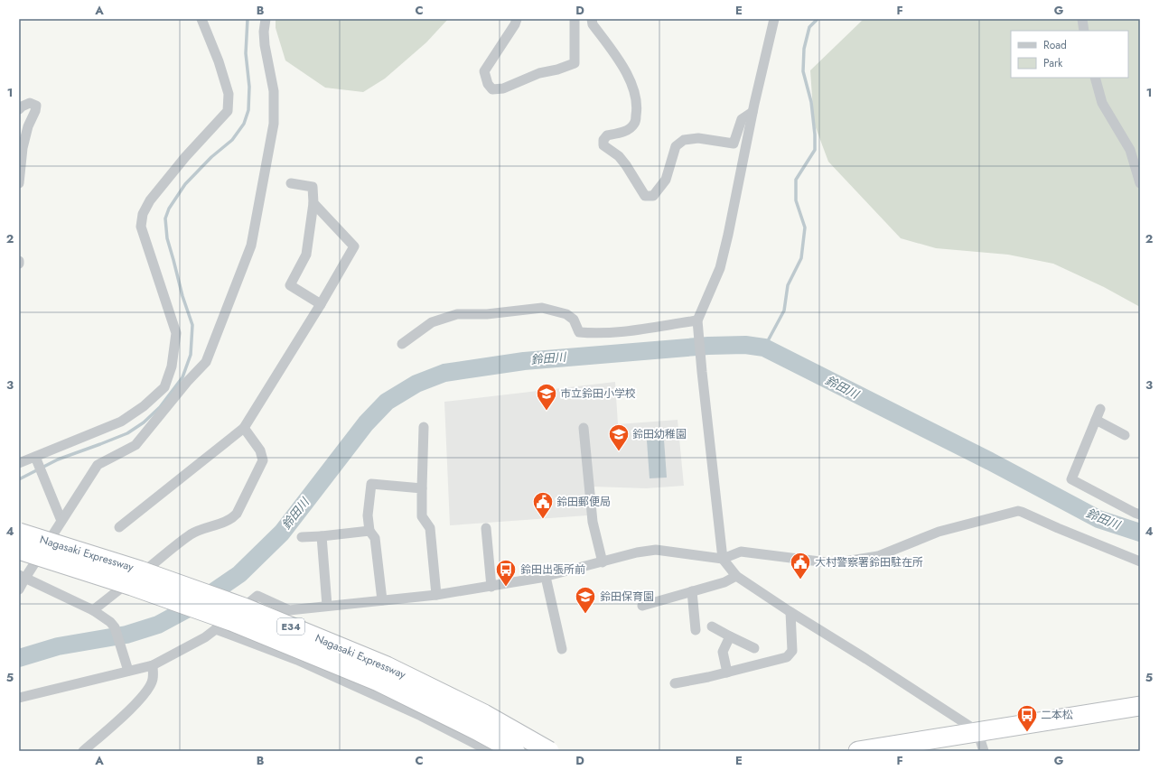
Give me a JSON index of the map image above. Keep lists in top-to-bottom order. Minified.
{"streets":{"highway":["Nagasaki Expressway","E34"]},"water":["鈴田川"],"places":{"school or university":["市立鈴田小学校","鈴田幼稚園","鈴田保育園"],"public building":["鈴田郵便局","大村警察署鈴田駐在所"],"bus stop":["鈴田出張所前","二本松"]},"legend":["Road","Park"],"grid":{"columns":["A","B","C","D","E","F","G"],"rows":["1","2","3","4","5"]}}
